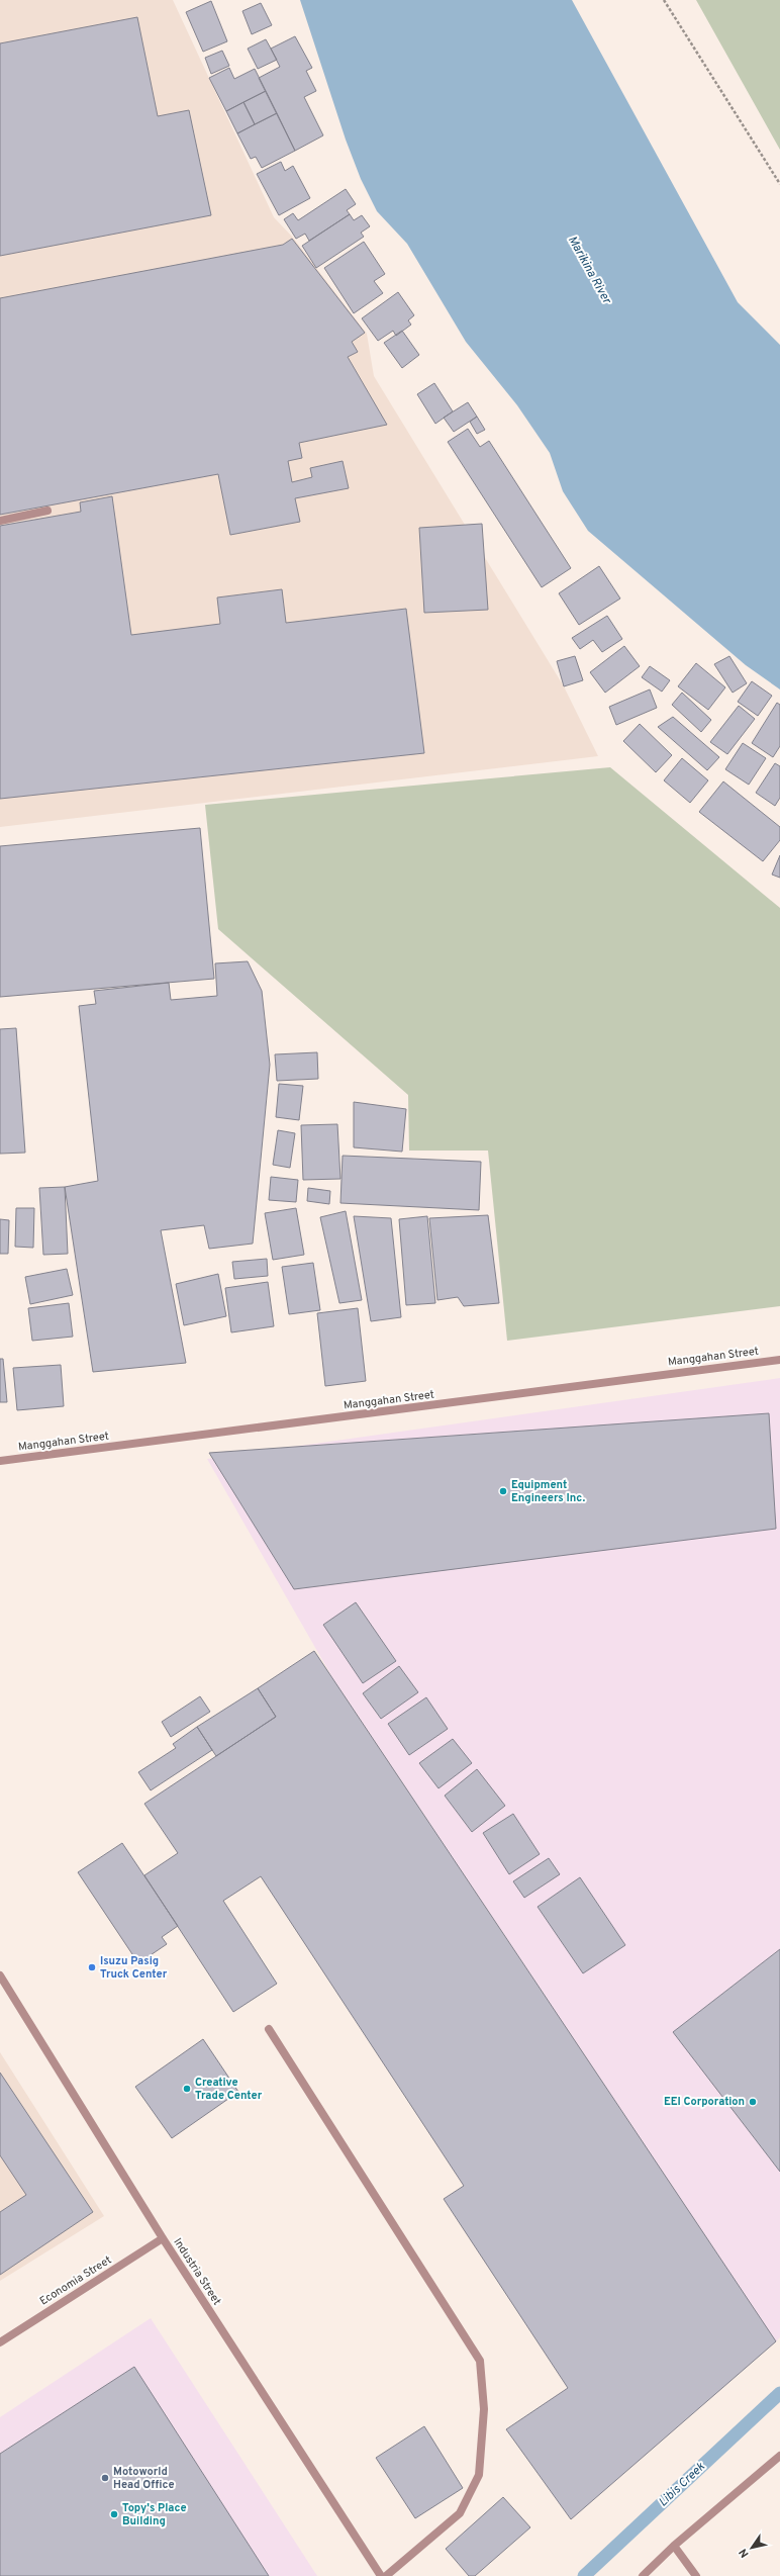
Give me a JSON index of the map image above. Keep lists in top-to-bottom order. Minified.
{"streets":{"street":["Manggahan Street","Industria Street","Economia Street"]},"crossings":[["Industria Street","Economia Street"]],"water":["Marikina River","Libis Creek"],"places":["Equipment Engineers Inc.","Isuzu Pasig Truck Center","Creative Trade Center","EEI Corporation","Motoworld Head Office","Topy's Place Building"],"north":"bottom left"}
